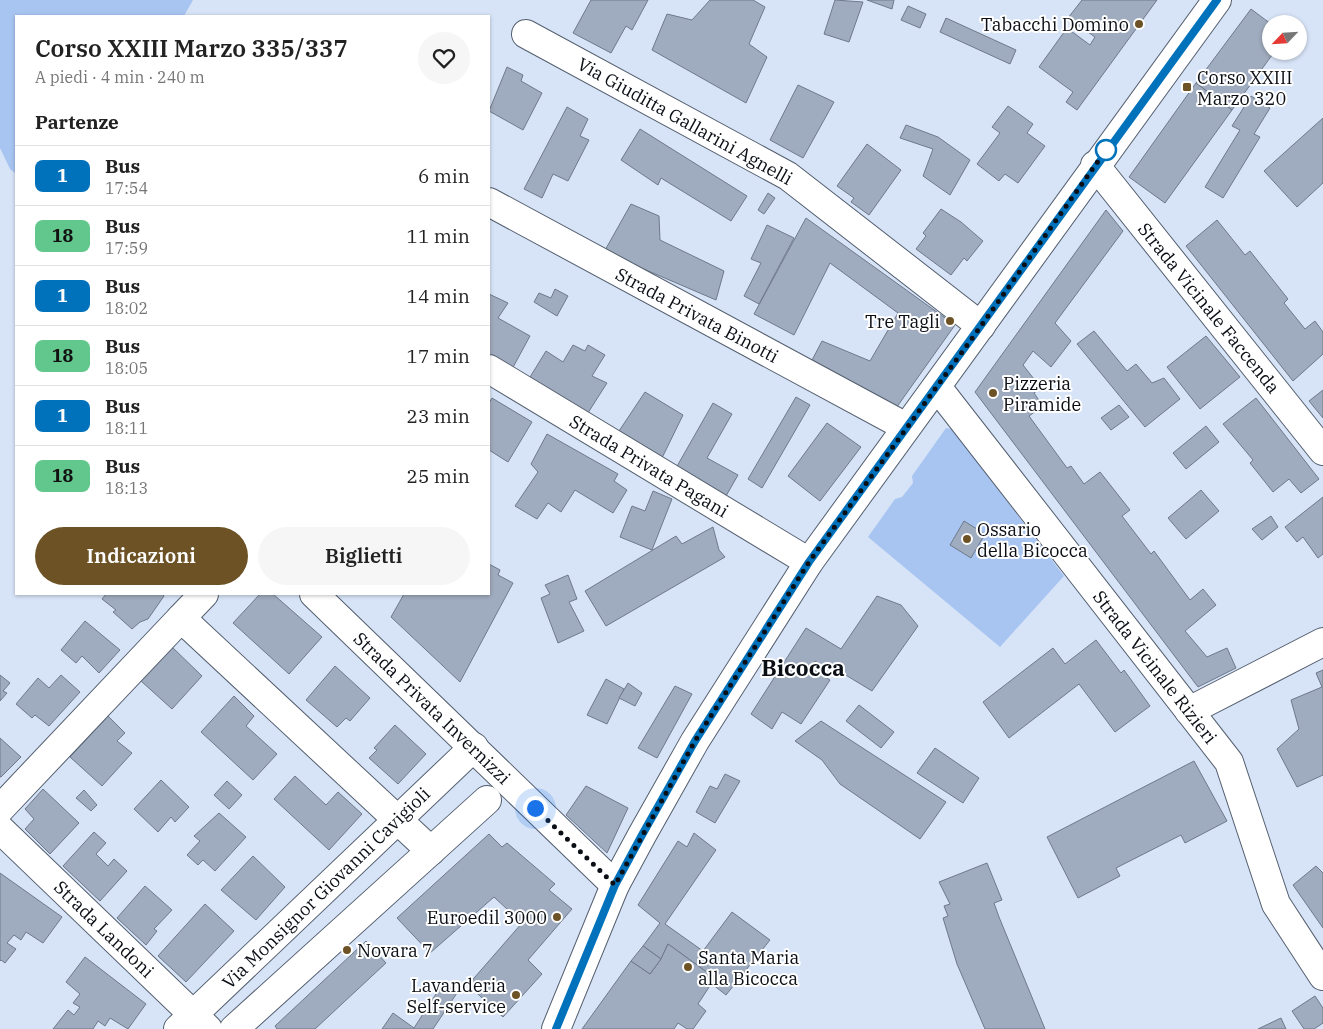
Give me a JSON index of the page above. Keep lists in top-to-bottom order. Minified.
{"streets":{"street":["Via Giuditta Gallarini Agnelli","Strada Vicinale Faccenda","Strada Privata Binotti","Strada Privata Pagani","Strada Vicinale Rizieri","Strada Privata Invernizzi","Via Monsignor Giovanni Cavigioli","Strada Landoni"]},"crossings":[["Strada Privata Invernizzi","Via Monsignor Giovanni Cavigioli"],["Via Monsignor Giovanni Cavigioli","Strada Landoni"]],"districts":["Bicocca"],"places":{"other":["Tabacchi Domino","Tre Tagli","Pizzeria Piramide","Ossario della Bicocca","Euroedil 3000","Novara 7","Santa Maria alla Bicocca","Lavanderia Self-service"],"transit":["Corso XXIII Marzo 320"]},"lines":["bus line 1"],"north":"bottom left","page":{"heading":[["Corso XXIII Marzo 335/337","A piedi · 4 min · 240 m"],"Partenze"],"list":[{"mark":"1","name":"Bus","note":"17:54","value":"6 min"},{"mark":"18","name":"Bus","note":"17:59","value":"11 min"},{"mark":"1","name":"Bus","note":"18:02","value":"14 min"},{"mark":"18","name":"Bus","note":"18:05","value":"17 min"},{"mark":"1","name":"Bus","note":"18:11","value":"23 min"},{"mark":"18","name":"Bus","note":"18:13","value":"25 min"}],"buttons":["Indicazioni","Biglietti"]}}
